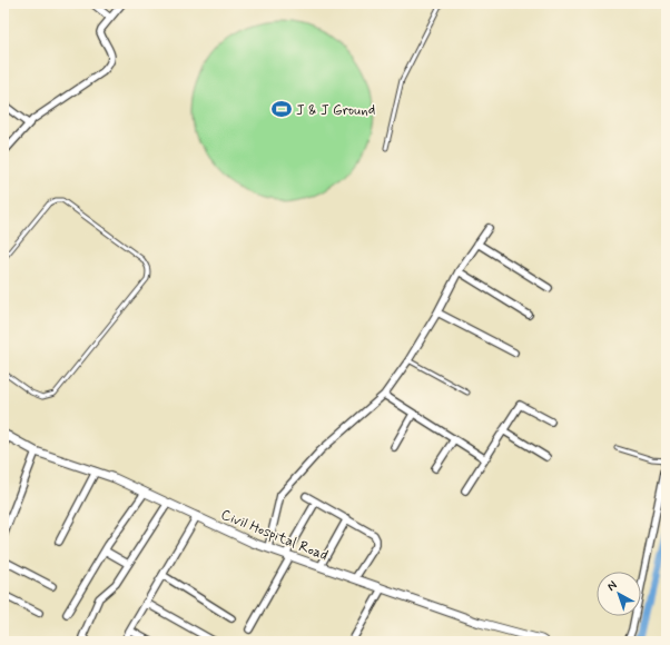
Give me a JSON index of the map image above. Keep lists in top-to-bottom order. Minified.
{"streets":{"street":["Civil Hospital Road"]},"places":{"sports":["J & J Ground"]},"north":"top left"}
